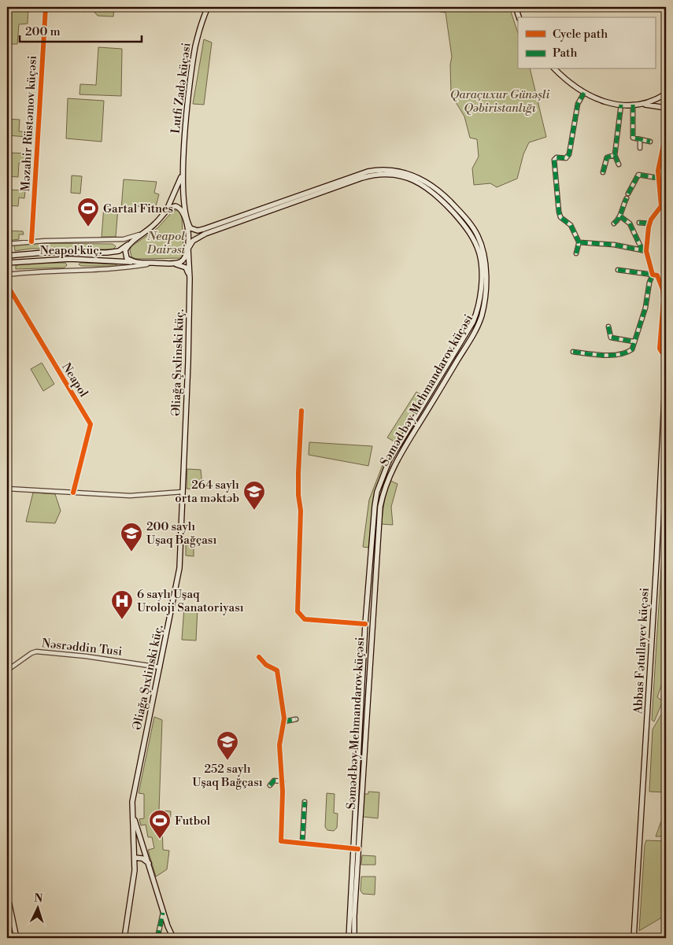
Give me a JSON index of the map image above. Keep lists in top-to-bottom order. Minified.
{"streets":{"main road":["Lutfi Zadə küçəsi","Neapol küç.","Əliağa Şıxlinski küç.","Səməd bəy Mehmandarov küçəsi","Abbas Fətullayev küçəsi"],"street":["Məzahir Rüstəmov küçəsi","Neapol","Nəsrəddin Tusi"]},"crossings":[["Lutfi Zadə küçəsi","Neapol küç."],["Lutfi Zadə küçəsi","Əliağa Şıxlinski küç."],["Neapol küç.","Əliağa Şıxlinski küç."],["Neapol küç.","Səməd bəy Mehmandarov küçəsi"],["Əliağa Şıxlinski küç.","Səməd bəy Mehmandarov küçəsi"],["Əliağa Şıxlinski küç.","Nəsrəddin Tusi"]],"parks":["Qaraçuxur Günəşli Qəbiristanlığı","Neapol Dairəsi"],"places":{"sports":["Gartal Fitnes","Futbol"],"school or university":["264 saylı orta məktəb","200 saylı Uşaq Bağçası","252 saylı Uşaq Bağçası"],"hospital":["6 saylı Uşaq Uroloji Sanatoriyası"]},"legend":["Cycle path","Path"],"scale_bar":"200 m","north":"top"}
